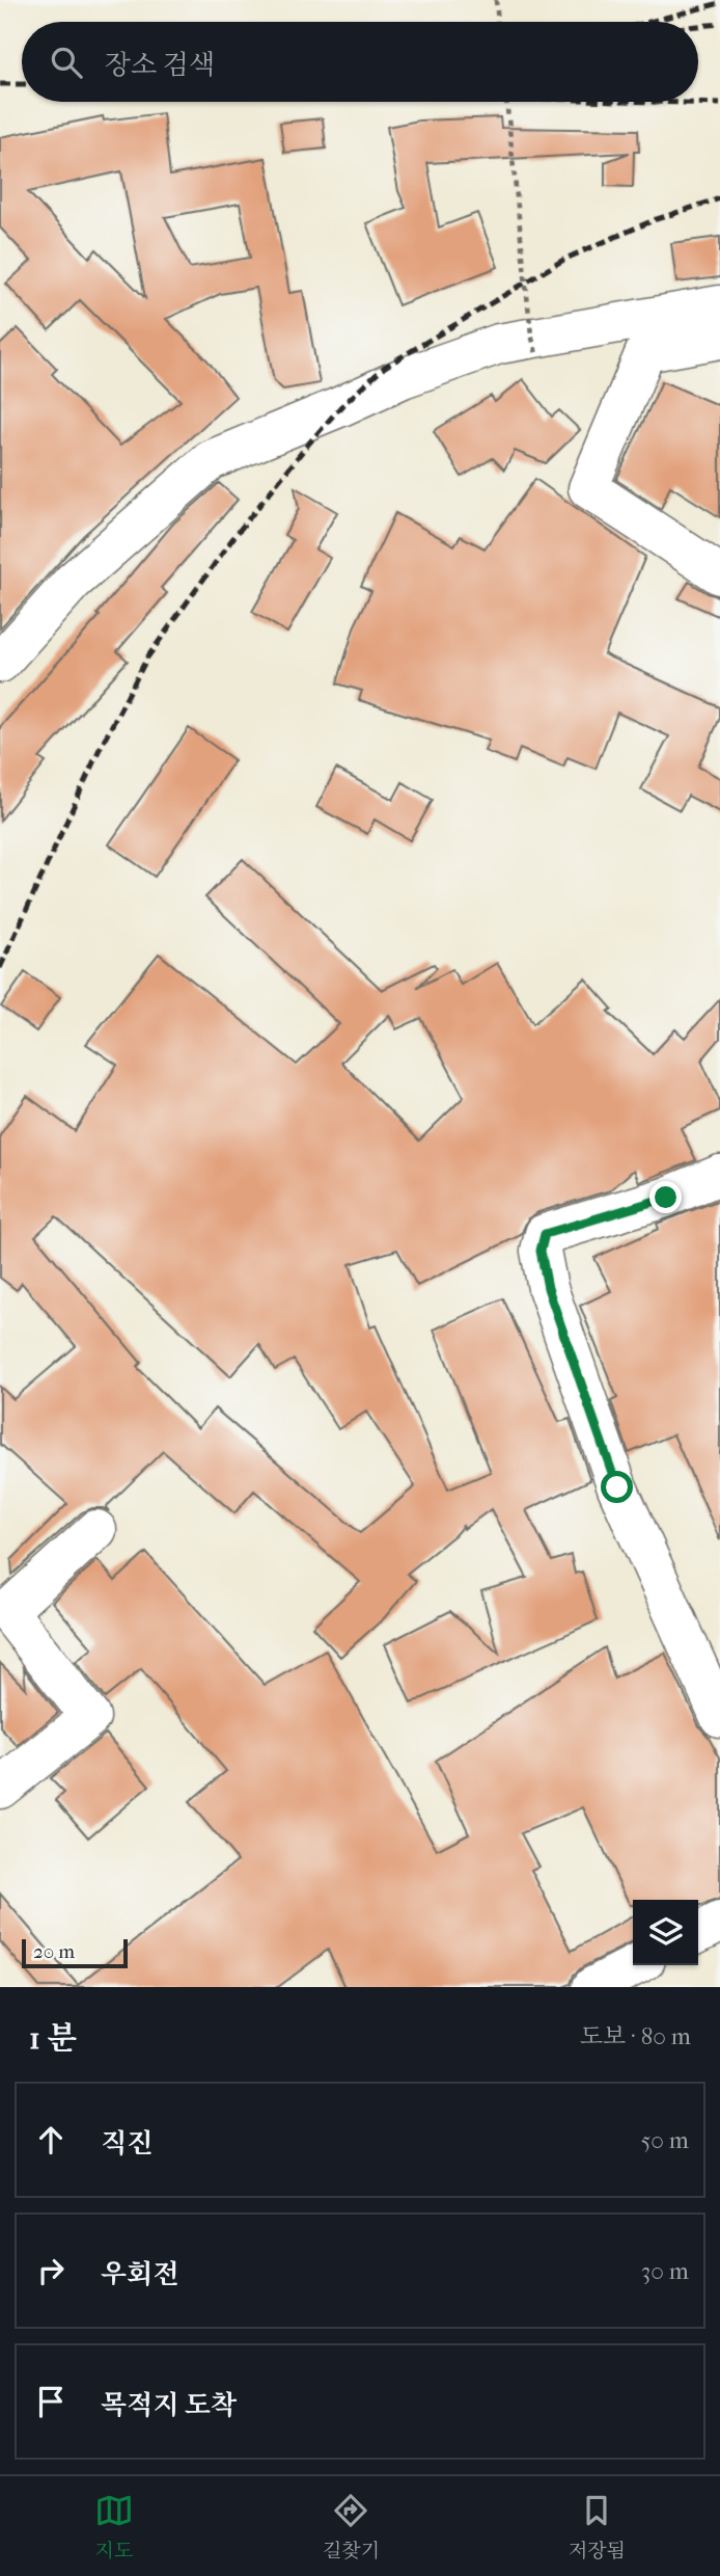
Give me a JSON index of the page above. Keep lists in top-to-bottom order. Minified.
{"scale_bar":"20 m","page":{"search":"장소 검색","scale":"20 m","heading":["1 분","도보 · 80 m"],"list":[["직진","50 m"],["우회전","30 m"],"목적지 도착"],"nav":["지도","길찾기","저장됨"]}}
